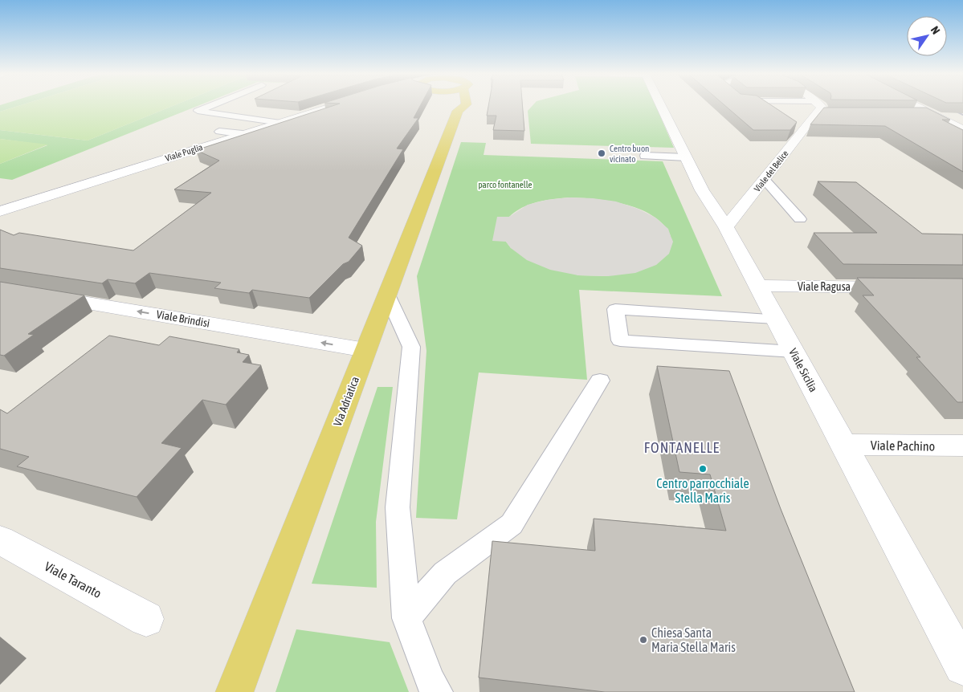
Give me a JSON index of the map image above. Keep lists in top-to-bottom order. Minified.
{"streets":{"main road":["Via Adriatica"],"street":["Viale Puglia","Viale del Belice","Viale Ragusa","Viale Brindisi","Viale Sicilia","Viale Pachino","Viale Taranto"]},"crossings":[["Viale del Belice","Viale Sicilia"],["Viale Ragusa","Viale Sicilia"],["Viale Brindisi","Via Adriatica"],["Viale Sicilia","Viale Pachino"]],"one_way":["Viale Brindisi"],"districts":["FONTANELLE"],"parks":["parco fontanelle"],"places":["Centro buon vicinato","Centro parrocchiale Stella Maris","Chiesa Santa Maria Stella Maris"],"north":"top right"}
